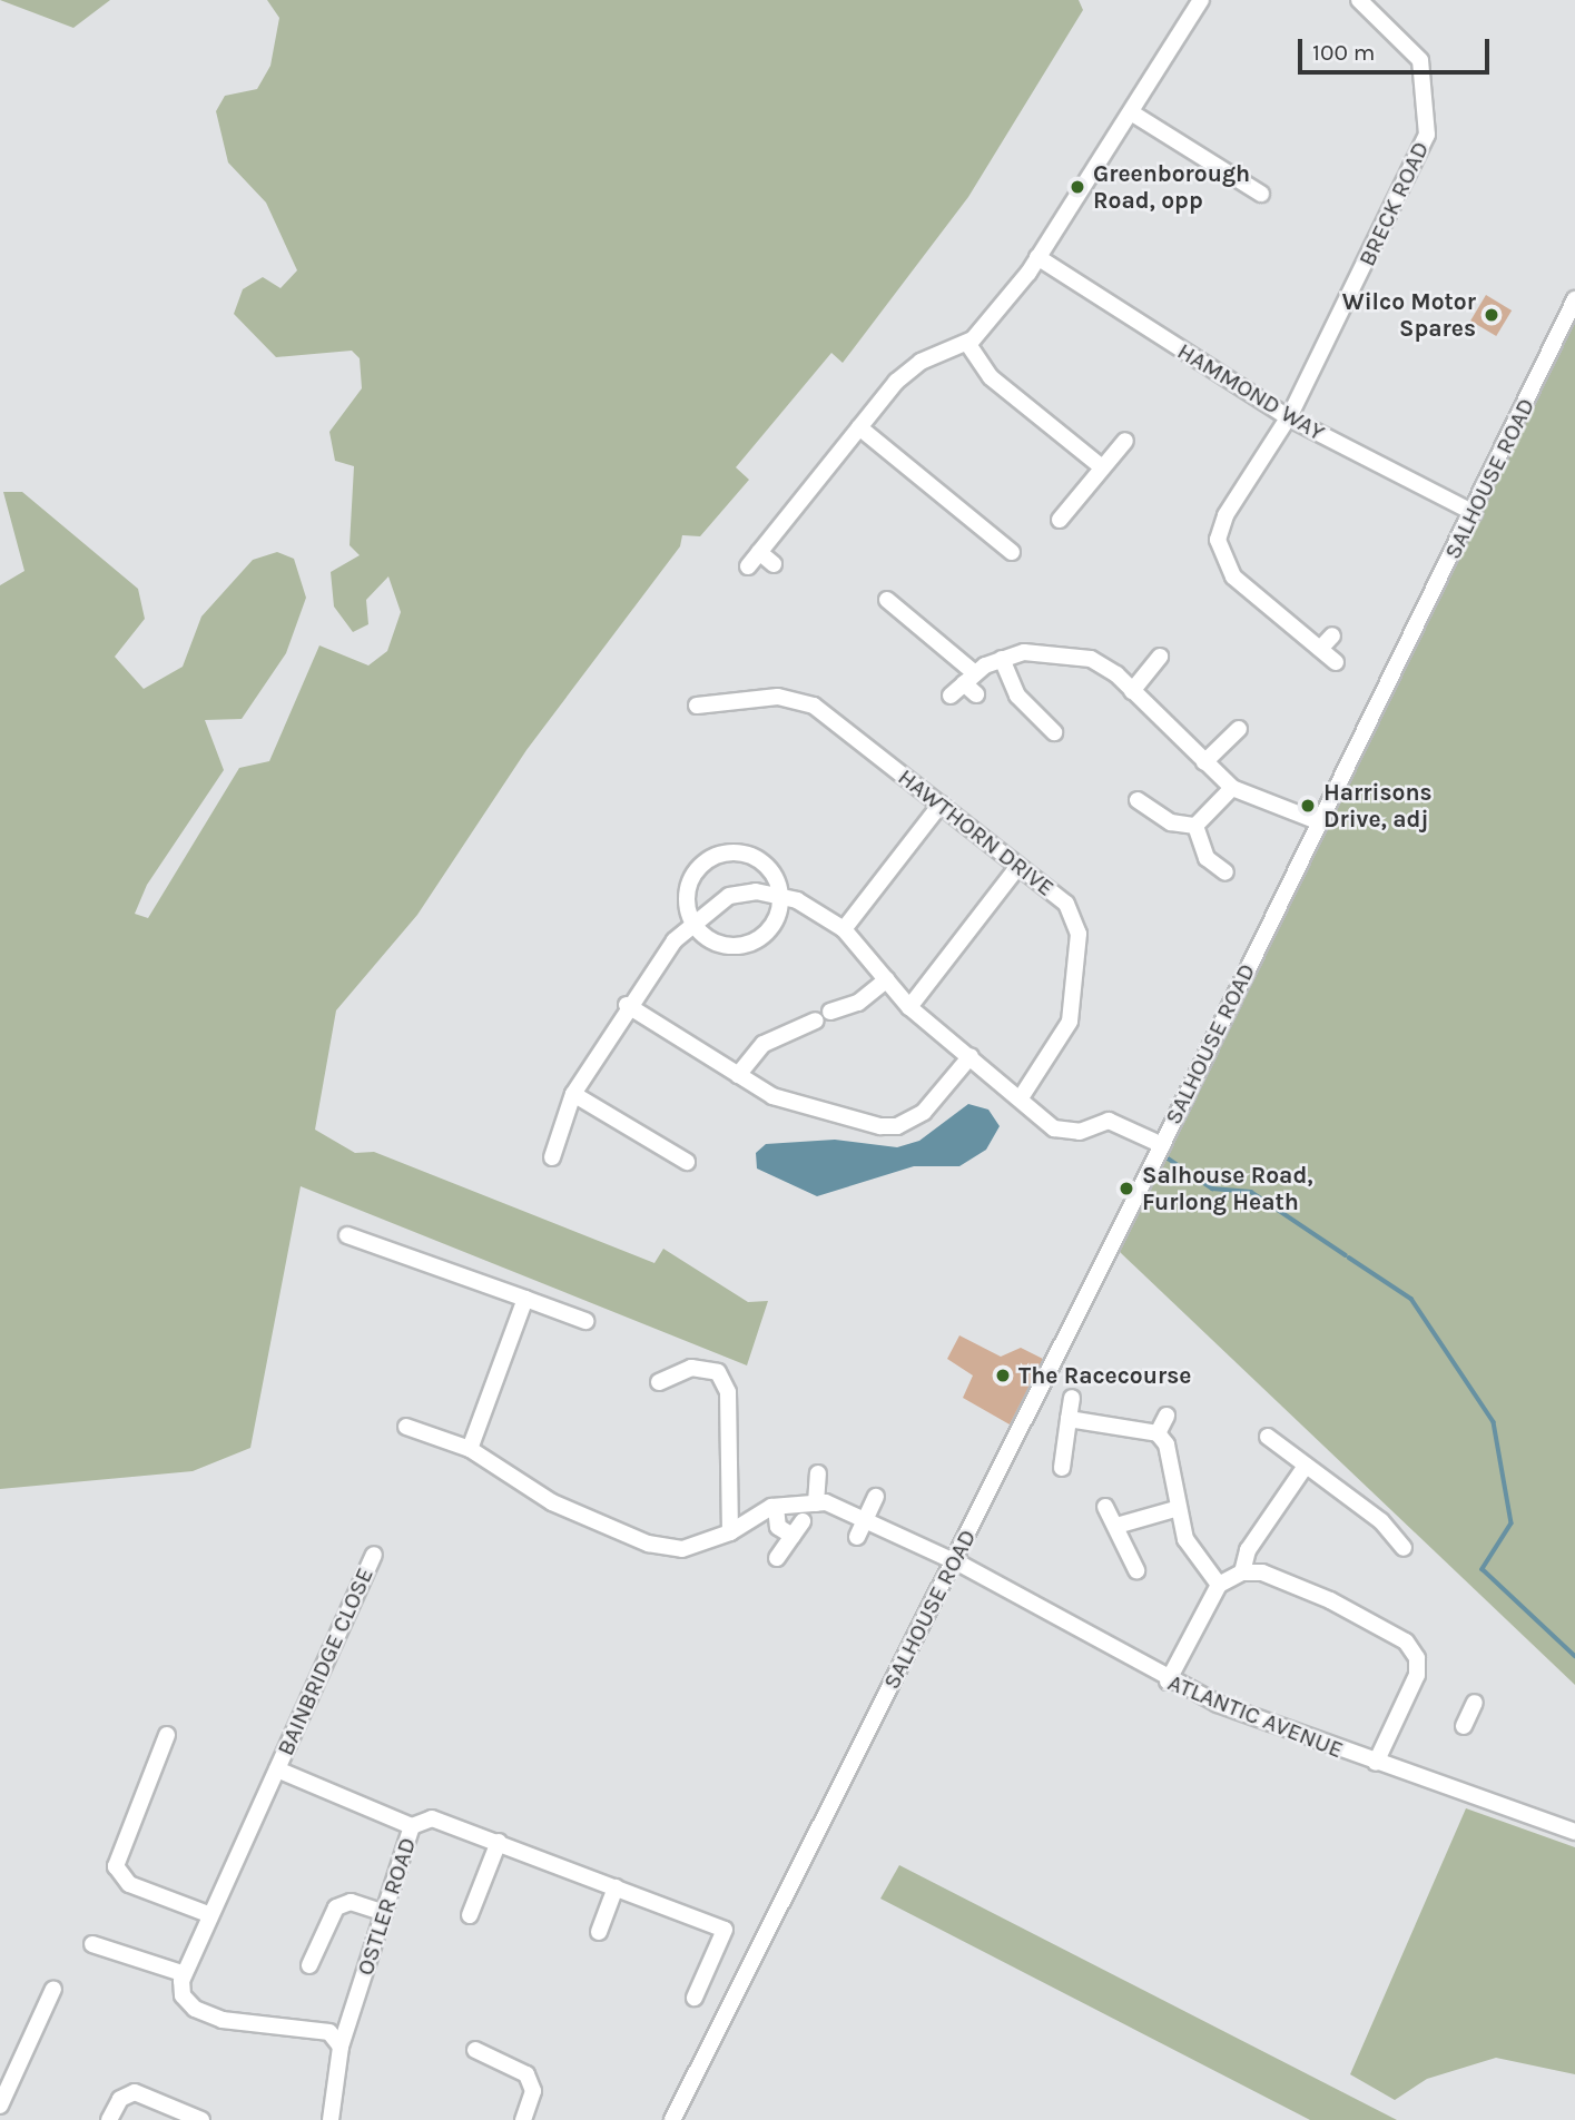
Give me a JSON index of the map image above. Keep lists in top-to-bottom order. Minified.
{"streets":{"street":["BRECK ROAD","HAMMOND WAY","SALHOUSE ROAD","HAWTHORN DRIVE","BAINBRIDGE CLOSE","ATLANTIC AVENUE","OSTLER ROAD"]},"crossings":[["BRECK ROAD","HAMMOND WAY"],["HAMMOND WAY","SALHOUSE ROAD"],["SALHOUSE ROAD","ATLANTIC AVENUE"],["BAINBRIDGE CLOSE","OSTLER ROAD"]],"places":["Greenborough Road, opp","Wilco Motor Spares","Harrisons Drive, adj","Salhouse Road, Furlong Heath","The Racecourse"],"scale_bar":"100 m"}
